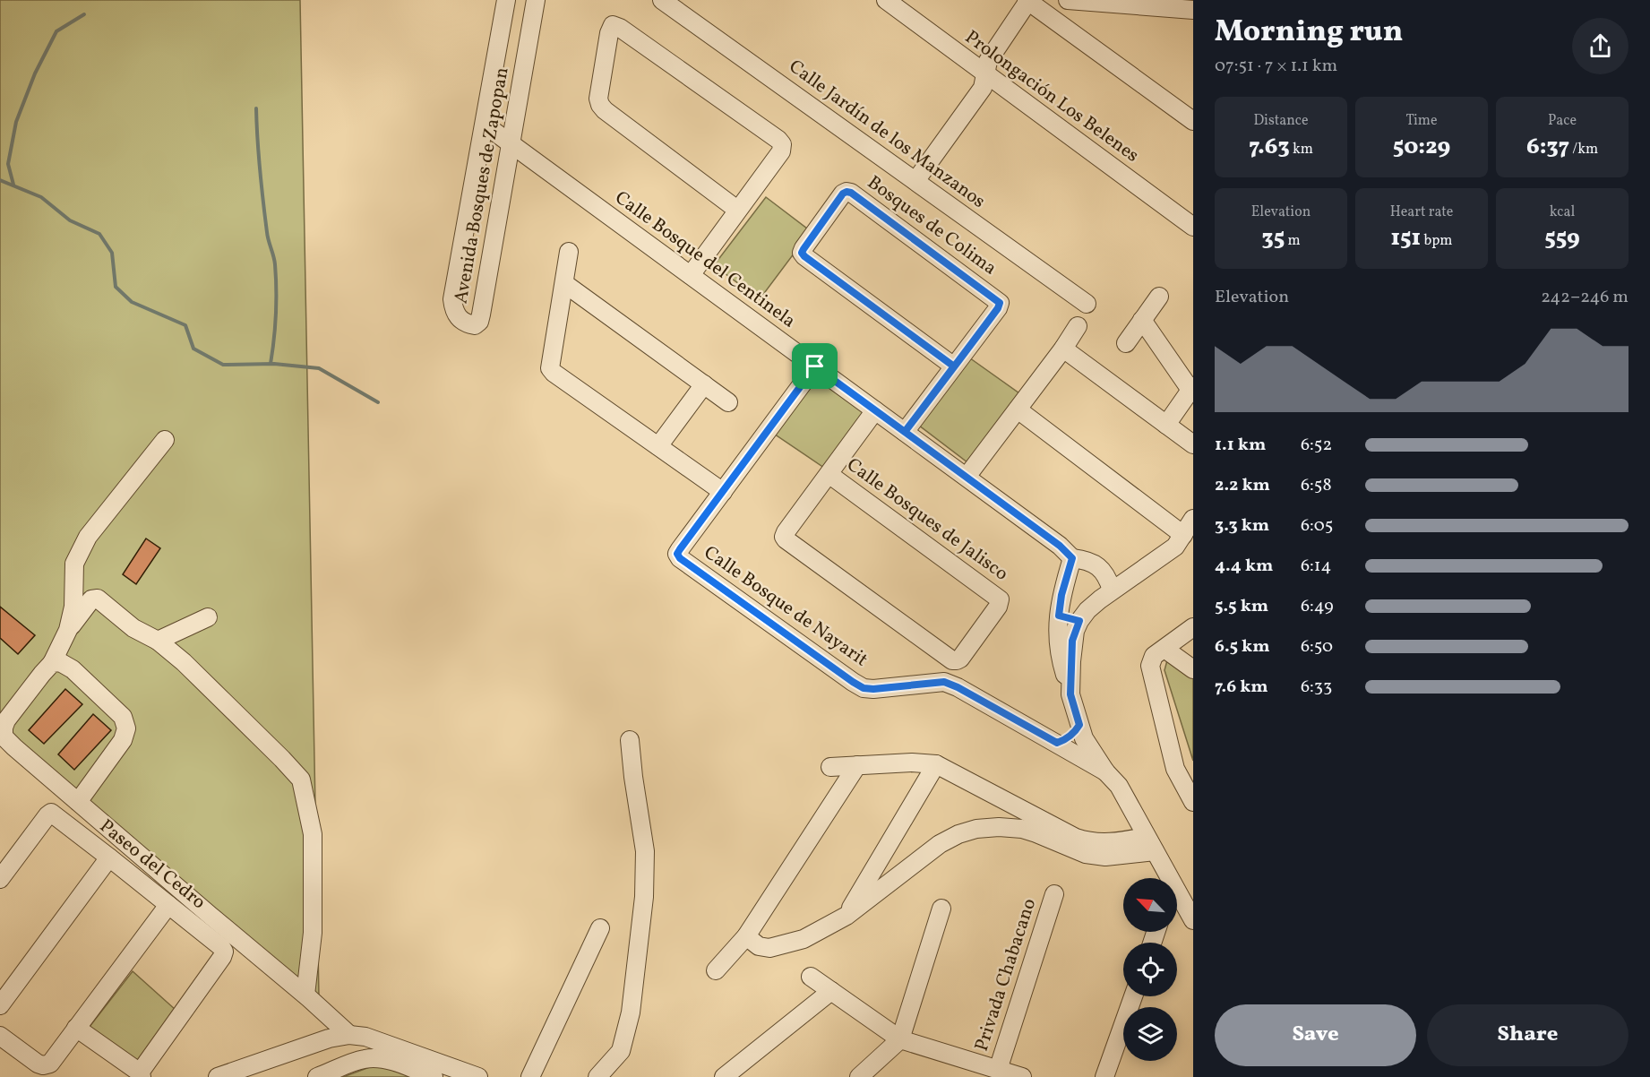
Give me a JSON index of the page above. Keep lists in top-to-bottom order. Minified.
{"streets":{"street":["Prolongación Los Belenes","Calle Jardín de los Manzanos","Avenida Bosques de Zapopan","Bosques de Colima","Calle Bosque del Centinela","Calle Bosques de Jalisco","Calle Bosque de Nayarit","Paseo del Cedro","Privada Chabacano"]},"crossings":[["Avenida Bosques de Zapopan","Calle Bosque del Centinela"],["Calle Bosque del Centinela","Calle Bosques de Jalisco"]],"north":"top left","page":{"heading":["Morning run","07:51 · 7 × 1.1 km"],"stats":[["Distance","7.63 km"],["Time","50:29"],["Pace","6:37 /km"],["Elevation","35 m"],["Heart rate","151 bpm"],["kcal","559"]],"chart":["Elevation","242–246 m"],"list":[{"name":"1.1 km","note":"6:52"},{"name":"2.2 km","note":"6:58"},{"name":"3.3 km","note":"6:05"},{"name":"4.4 km","note":"6:14"},{"name":"5.5 km","note":"6:49"},{"name":"6.5 km","note":"6:50"},{"name":"7.6 km","note":"6:33"}],"buttons":["Save","Share"]}}
